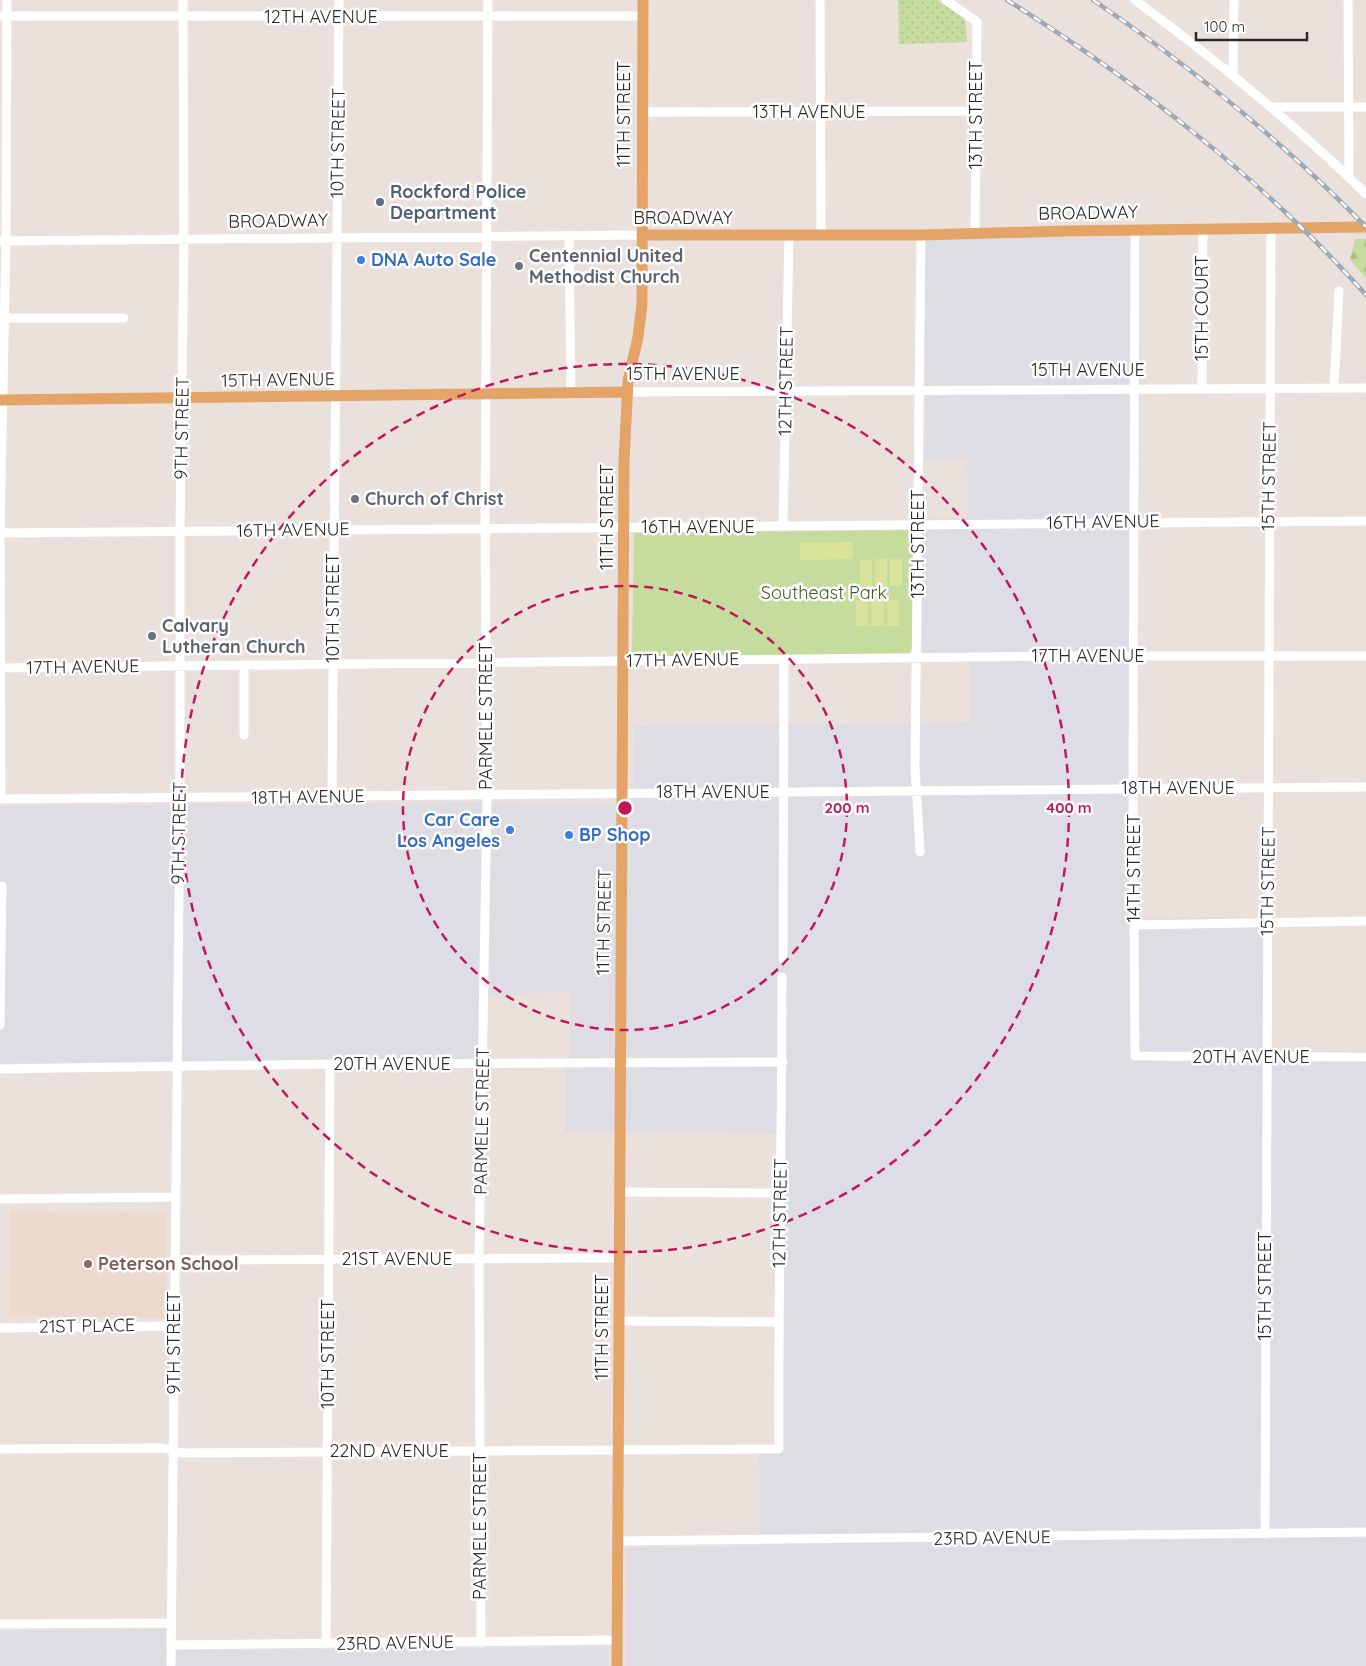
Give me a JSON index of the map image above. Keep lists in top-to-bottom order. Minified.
{"streets":{"main road":["11TH STREET","BROADWAY","15TH AVENUE"],"street":["12TH AVENUE","13TH AVENUE","13TH STREET","10TH STREET","15TH COURT","12TH STREET","9TH STREET","15TH STREET","16TH AVENUE","17TH AVENUE","PARMELE STREET","18TH AVENUE","14TH STREET","20TH AVENUE","21ST AVENUE","21ST PLACE","22ND AVENUE","23RD AVENUE"]},"crossings":[["12TH AVENUE","11TH STREET"],["12TH AVENUE","10TH STREET"],["12TH AVENUE","9TH STREET"],["12TH AVENUE","PARMELE STREET"],["13TH AVENUE","11TH STREET"],["13TH AVENUE","13TH STREET"],["11TH STREET","BROADWAY"],["11TH STREET","15TH AVENUE"],["11TH STREET","16TH AVENUE"],["11TH STREET","17TH AVENUE"],["11TH STREET","18TH AVENUE"],["11TH STREET","20TH AVENUE"],["11TH STREET","21ST AVENUE"],["11TH STREET","22ND AVENUE"],["11TH STREET","23RD AVENUE"],["13TH STREET","BROADWAY"],["13TH STREET","15TH AVENUE"],["13TH STREET","16TH AVENUE"],["13TH STREET","17TH AVENUE"],["13TH STREET","18TH AVENUE"],["10TH STREET","BROADWAY"],["10TH STREET","15TH AVENUE"],["10TH STREET","16TH AVENUE"],["10TH STREET","17TH AVENUE"],["10TH STREET","18TH AVENUE"],["10TH STREET","20TH AVENUE"],["10TH STREET","21ST AVENUE"],["10TH STREET","22ND AVENUE"],["10TH STREET","23RD AVENUE"],["BROADWAY","15TH COURT"],["BROADWAY","12TH STREET"],["BROADWAY","9TH STREET"],["BROADWAY","15TH STREET"],["BROADWAY","PARMELE STREET"],["BROADWAY","14TH STREET"],["15TH COURT","15TH AVENUE"],["15TH AVENUE","12TH STREET"],["15TH AVENUE","9TH STREET"],["15TH AVENUE","15TH STREET"],["15TH AVENUE","PARMELE STREET"],["15TH AVENUE","14TH STREET"],["12TH STREET","16TH AVENUE"],["12TH STREET","20TH AVENUE"],["12TH STREET","22ND AVENUE"],["9TH STREET","16TH AVENUE"],["9TH STREET","17TH AVENUE"],["9TH STREET","18TH AVENUE"],["9TH STREET","20TH AVENUE"],["9TH STREET","21ST AVENUE"],["9TH STREET","21ST PLACE"],["9TH STREET","22ND AVENUE"],["9TH STREET","23RD AVENUE"],["15TH STREET","16TH AVENUE"],["15TH STREET","17TH AVENUE"],["15TH STREET","18TH AVENUE"],["15TH STREET","20TH AVENUE"],["15TH STREET","23RD AVENUE"],["16TH AVENUE","PARMELE STREET"],["16TH AVENUE","14TH STREET"],["17TH AVENUE","PARMELE STREET"],["17TH AVENUE","14TH STREET"],["PARMELE STREET","18TH AVENUE"],["PARMELE STREET","20TH AVENUE"],["PARMELE STREET","21ST AVENUE"],["PARMELE STREET","22ND AVENUE"],["PARMELE STREET","23RD AVENUE"],["18TH AVENUE","14TH STREET"],["14TH STREET","20TH AVENUE"]],"parks":["Southeast Park"],"places":["Rockford Police Department","DNA Auto Sale","Centennial United Methodist Church","Church of Christ","Calvary Lutheran Church","Car Care Los Angeles","BP Shop","Peterson School"],"scale_bar":"100 m","rings":["200 m","400 m"]}
